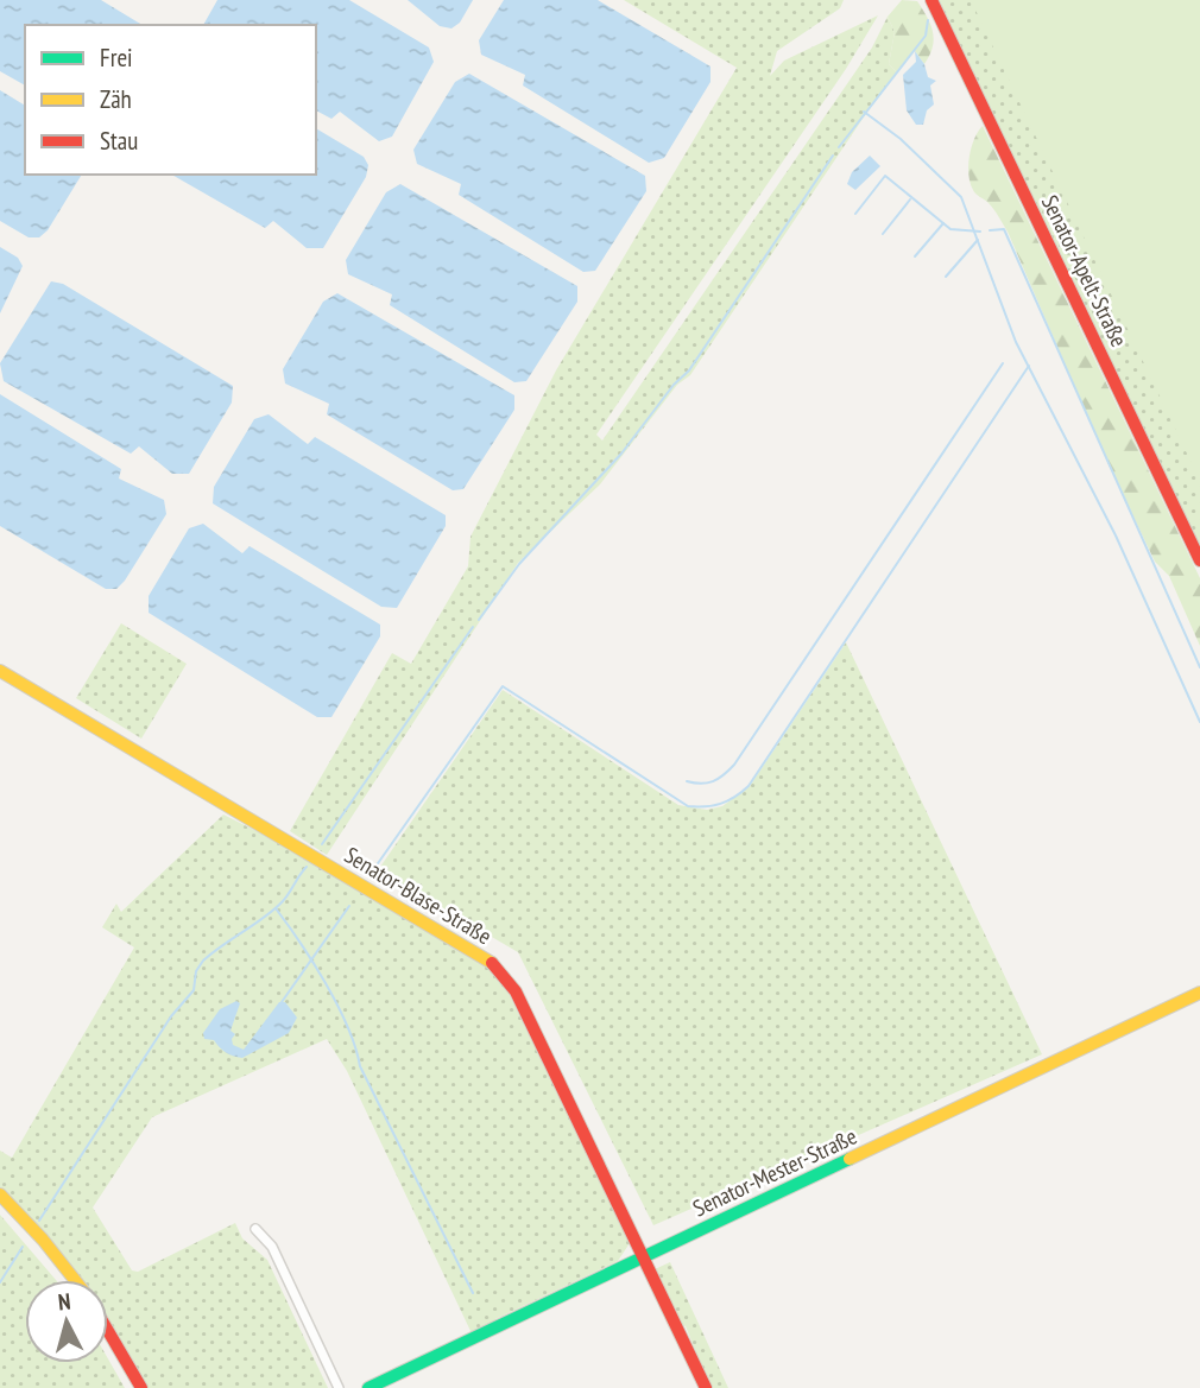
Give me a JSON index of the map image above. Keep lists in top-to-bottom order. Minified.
{"streets":{"street":["Senator-Apelt-Straße","Senator-Blase-Straße","Senator-Mester-Straße"]},"crossings":[["Senator-Blase-Straße","Senator-Mester-Straße"]],"legend":["Frei","Zäh","Stau"],"north":"top"}
